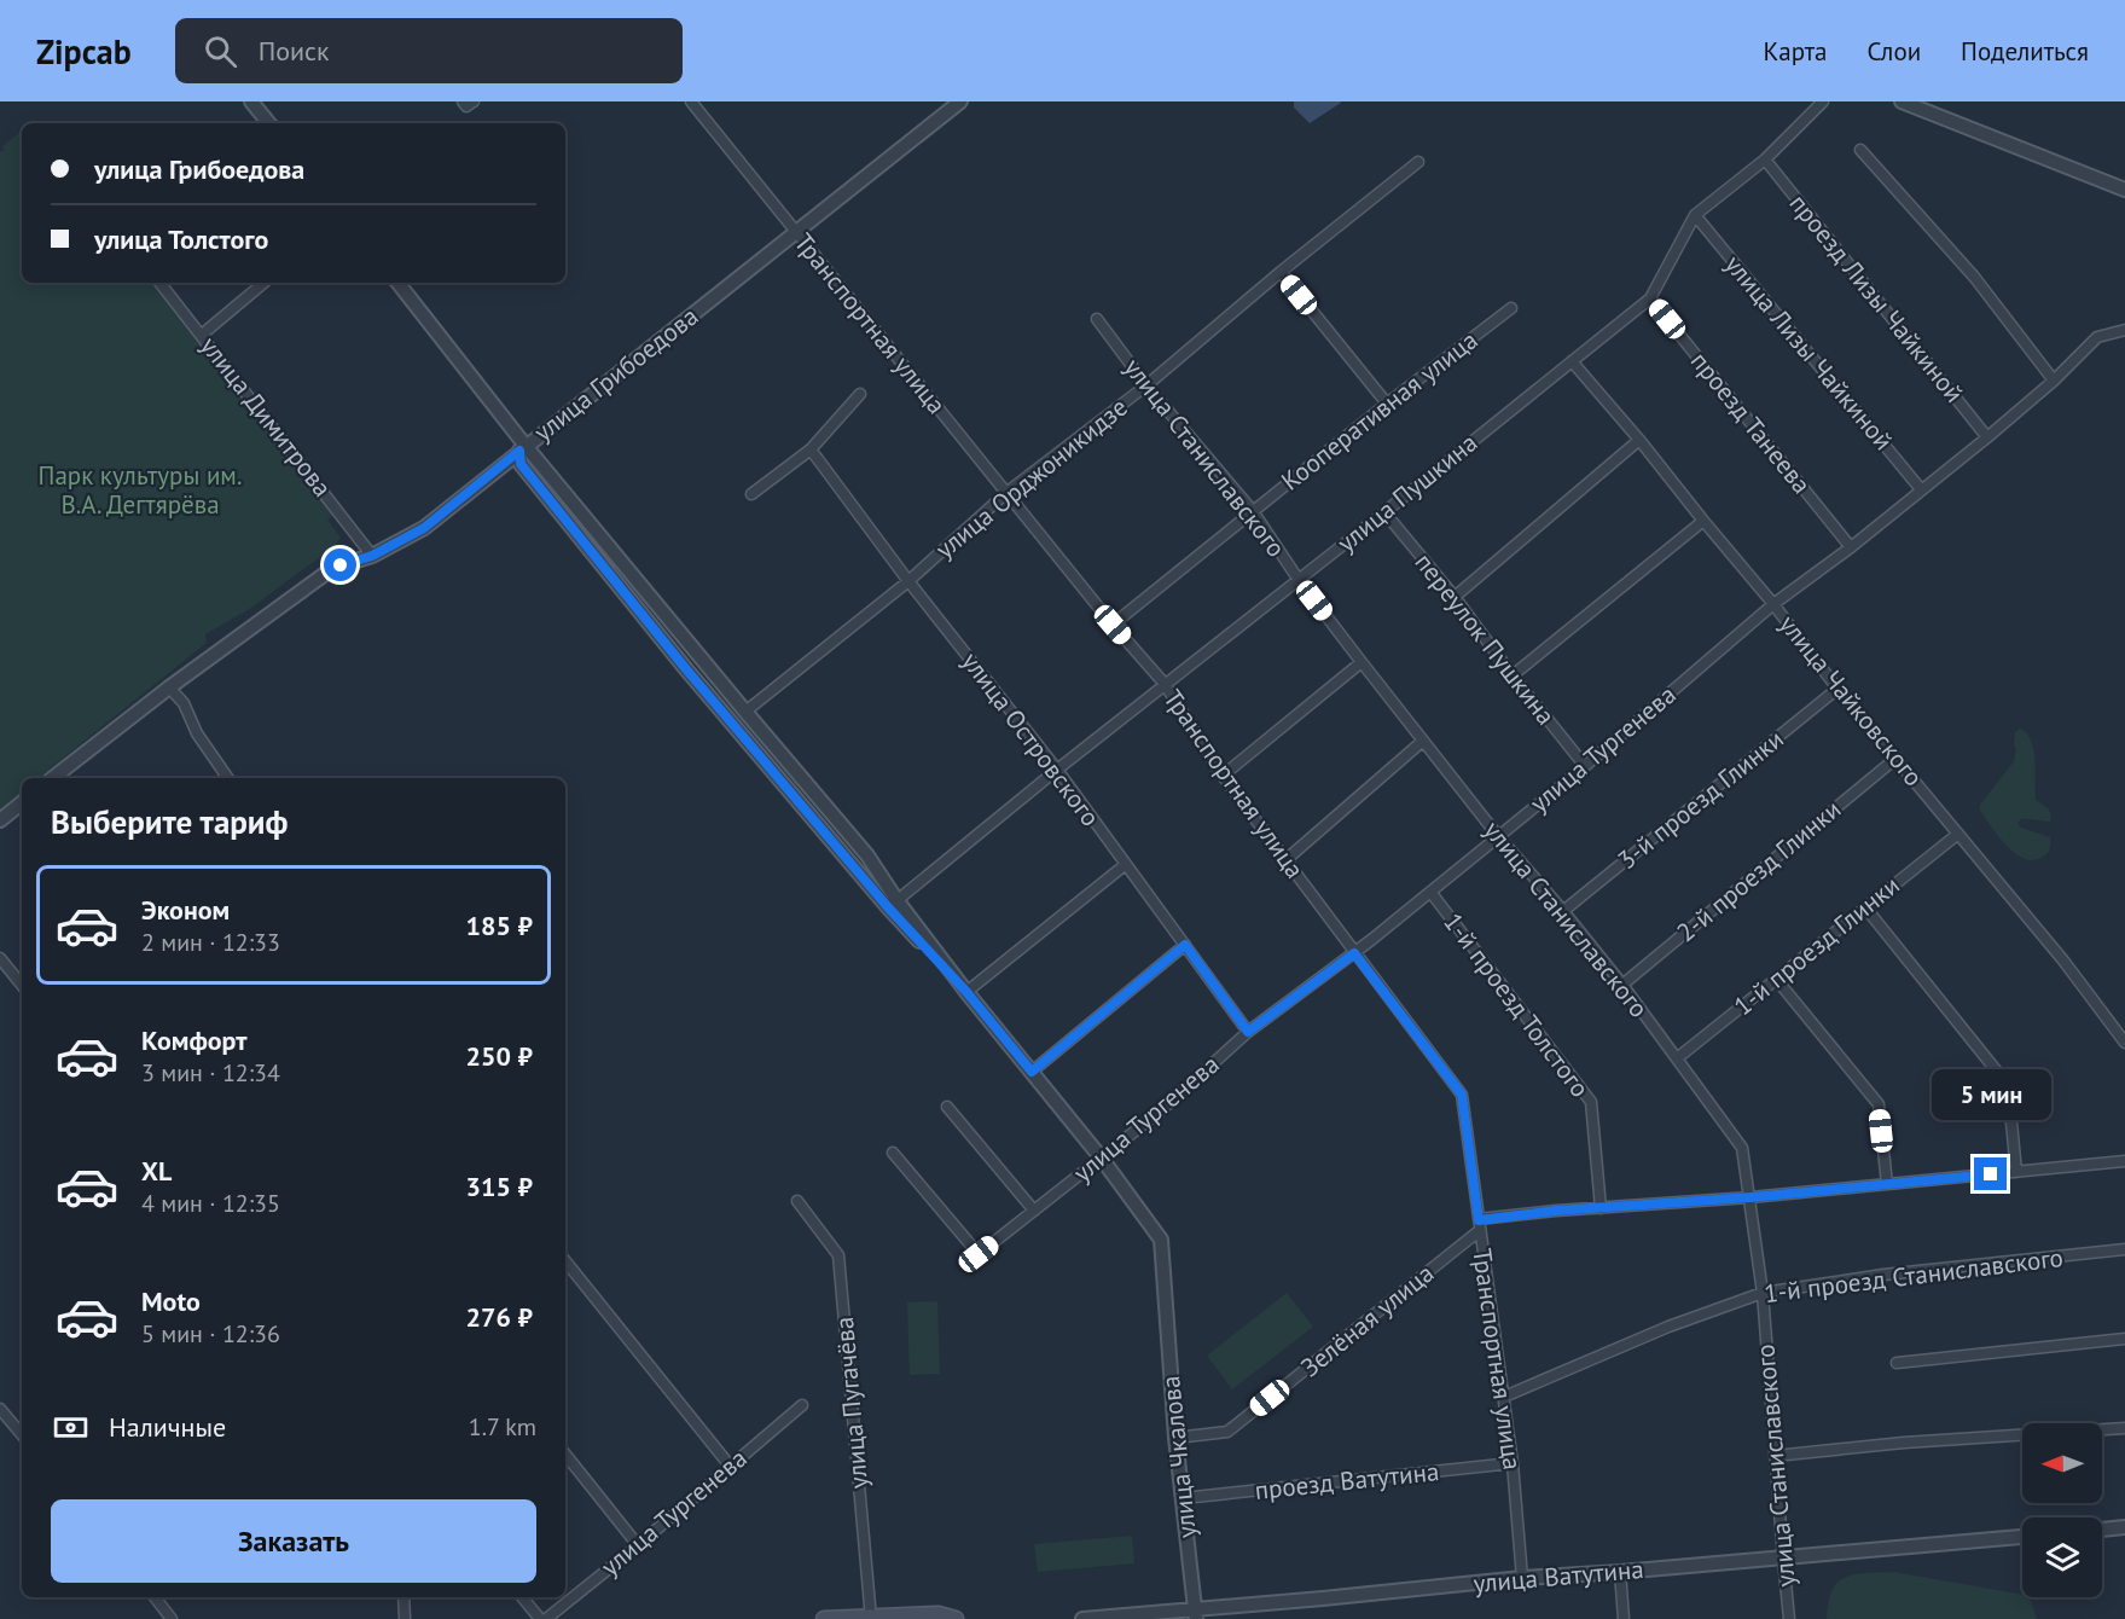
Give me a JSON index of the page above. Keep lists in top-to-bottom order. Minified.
{"streets":{"street":["проезд Лизы Чайкиной","Транспортная улица","улица Лизы Чайкиной","улица Грибоедова","Кооперативная улица","улица Димитрова","проезд Танеева","улица Станиславского","улица Орджоникидзе","улица Пушкина","переулок Пушкина","улица Чайковского","улица Островского","улица Тургенева","3-й проезд Глинки","2-й проезд Глинки","1-й проезд Глинки","1-й проезд Толстого","1-й проезд Станиславского","Зелёная улица","улица Пугачёва","улица Чкалова","проезд Ватутина","улица Ватутина"]},"crossings":[["проезд Лизы Чайкиной","улица Пушкина"],["проезд Лизы Чайкиной","улица Тургенева"],["Транспортная улица","улица Грибоедова"],["Транспортная улица","Кооперативная улица"],["Транспортная улица","улица Орджоникидзе"],["Транспортная улица","улица Пушкина"],["Транспортная улица","улица Тургенева"],["Транспортная улица","1-й проезд Станиславского"],["Транспортная улица","Зелёная улица"],["Транспортная улица","проезд Ватутина"],["Транспортная улица","улица Ватутина"],["улица Лизы Чайкиной","улица Пушкина"],["улица Лизы Чайкиной","улица Тургенева"],["улица Грибоедова","улица Димитрова"],["Кооперативная улица","улица Станиславского"],["проезд Танеева","улица Пушкина"],["проезд Танеева","улица Тургенева"],["улица Станиславского","улица Орджоникидзе"],["улица Станиславского","улица Пушкина"],["улица Станиславского","улица Тургенева"],["улица Станиславского","3-й проезд Глинки"],["улица Станиславского","2-й проезд Глинки"],["улица Станиславского","1-й проезд Глинки"],["улица Станиславского","1-й проезд Станиславского"],["улица Станиславского","улица Ватутина"],["улица Орджоникидзе","улица Островского"],["улица Пушкина","переулок Пушкина"],["улица Пушкина","улица Чайковского"],["улица Пушкина","улица Островского"],["улица Пушкина","улица Чкалова"],["переулок Пушкина","улица Тургенева"],["улица Чайковского","улица Тургенева"],["улица Чайковского","3-й проезд Глинки"],["улица Чайковского","2-й проезд Глинки"],["улица Чайковского","1-й проезд Глинки"],["улица Островского","улица Тургенева"],["улица Тургенева","1-й проезд Толстого"],["улица Тургенева","улица Чкалова"],["Зелёная улица","улица Чкалова"],["улица Чкалова","проезд Ватутина"],["улица Чкалова","улица Ватутина"]],"parks":["Парк культуры им. В.А. Дегтярёва"],"north":"left","page":{"header":"Zipcab","search":"Поиск","nav":["Карта","Слои","Поделиться"],"banner":["улица Грибоедова","улица Толстого"],"heading":"Выберите тариф","list":[{"name":"Эконом","note":"2 мин · 12:33","value":"185 ₽"},{"name":"Комфорт","note":"3 мин · 12:34","value":"250 ₽"},{"name":"XL","note":"4 мин · 12:35","value":"315 ₽"},{"name":"Moto","note":"5 мин · 12:36","value":"276 ₽"}],"bubble":"5 мин","pay":["Наличные","1.7 km"],"buttons":"Заказать"}}
